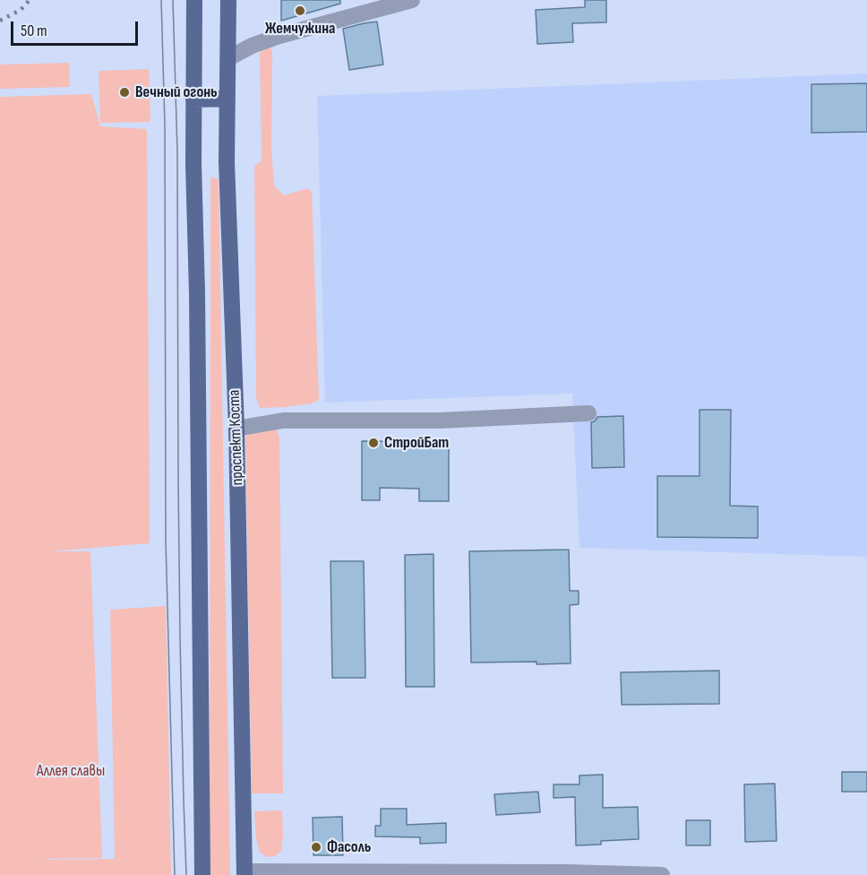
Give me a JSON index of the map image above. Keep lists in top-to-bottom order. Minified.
{"streets":{"main road":["проспект Коста"]},"parks":["Аллея славы"],"places":["Жемчужина","Вечный огонь","СтройБат","Фасоль"],"scale_bar":"50 m"}
